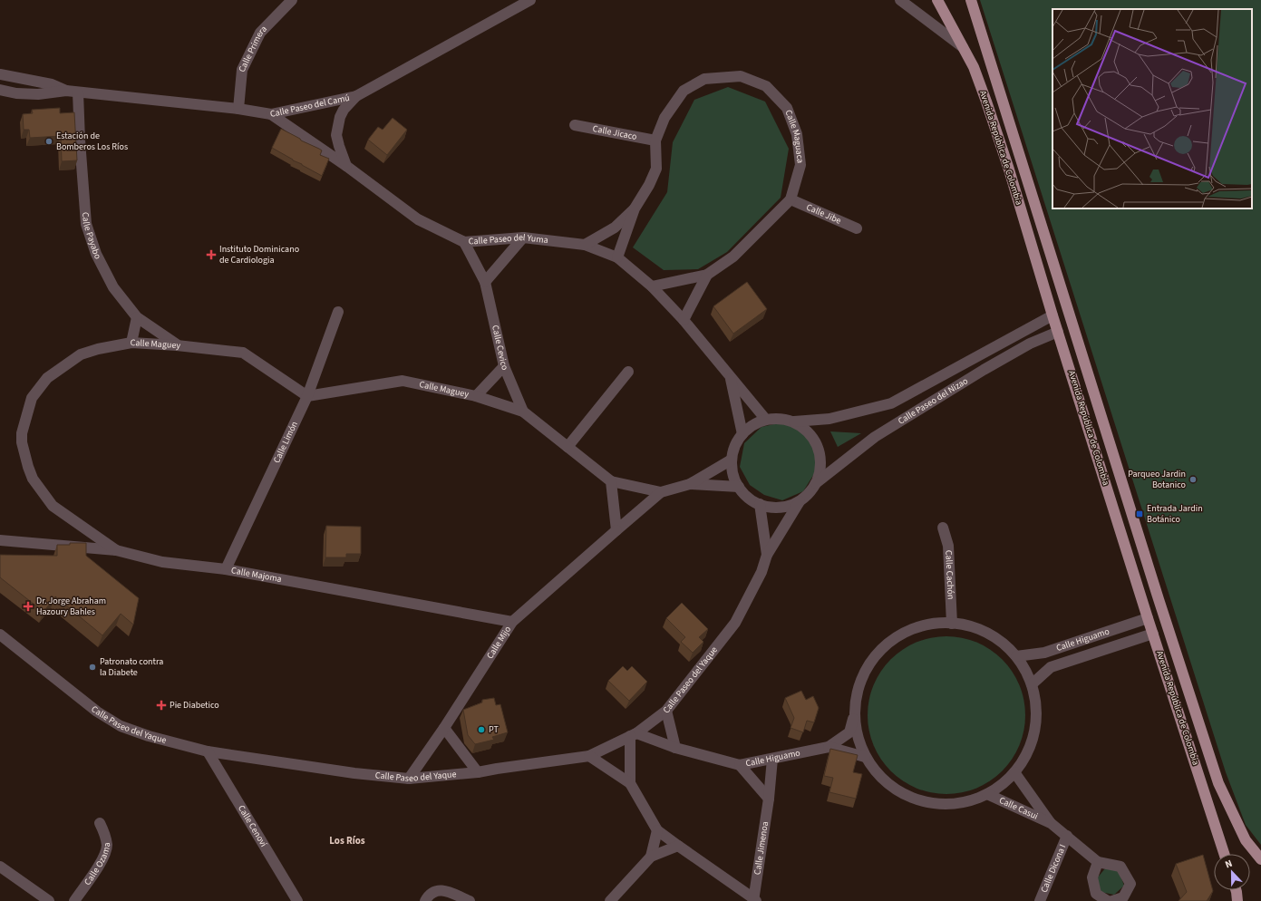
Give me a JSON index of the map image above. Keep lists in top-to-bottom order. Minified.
{"streets":{"main road":["Avenida República de Colombia"],"street":["Calle Primera","Calle Paseo del Camú","Calle Jicaco","Calle Maguaca","Calle Jibe","Calle Payabo","Calle Paseo del Yuma","Calle Maguey","Calle Cevico","Calle Paseo del Nizao","Calle Limón","Calle Majoma","Calle Cachón","Calle Higuamo","Calle Mijo","Calle Paseo del Yaque","Calle Casui","Calle Cenoví","Calle Jimenoa","Calle Ozama","Calle Dicona I"]},"crossings":[["Calle Primera","Calle Paseo del Camú"],["Calle Paseo del Camú","Calle Payabo"],["Calle Paseo del Camú","Calle Paseo del Yuma"],["Calle Jicaco","Calle Maguaca"],["Calle Maguaca","Calle Jibe"],["Calle Maguaca","Calle Paseo del Yuma"],["Avenida República de Colombia","Calle Paseo del Nizao"],["Avenida República de Colombia","Calle Higuamo"],["Calle Payabo","Calle Maguey"],["Calle Paseo del Yuma","Calle Maguey"],["Calle Paseo del Yuma","Calle Cevico"],["Calle Paseo del Yuma","Calle Paseo del Nizao"],["Calle Paseo del Yuma","Calle Paseo del Yaque"],["Calle Maguey","Calle Cevico"],["Calle Maguey","Calle Paseo del Nizao"],["Calle Maguey","Calle Limón"],["Calle Maguey","Calle Majoma"],["Calle Maguey","Calle Mijo"],["Calle Maguey","Calle Paseo del Yaque"],["Calle Paseo del Nizao","Calle Paseo del Yaque"],["Calle Limón","Calle Majoma"],["Calle Majoma","Calle Mijo"],["Calle Higuamo","Calle Paseo del Yaque"],["Calle Higuamo","Calle Jimenoa"],["Calle Mijo","Calle Paseo del Yaque"],["Calle Paseo del Yaque","Calle Cenoví"],["Calle Casui","Calle Dicona I"]],"districts":["Los Ríos"],"places":{"other":["Estación de Bomberos Los Ríos","Parqueo Jardin Botanico","Patronato contra la Diabete","PT"],"health":["Instituto Dominicano de Cardiologia","Dr. Jorge Abraham Hazoury Bahles","Pie Diabetico"],"transit":["Entrada Jardin Botánico"]},"north":"top"}
